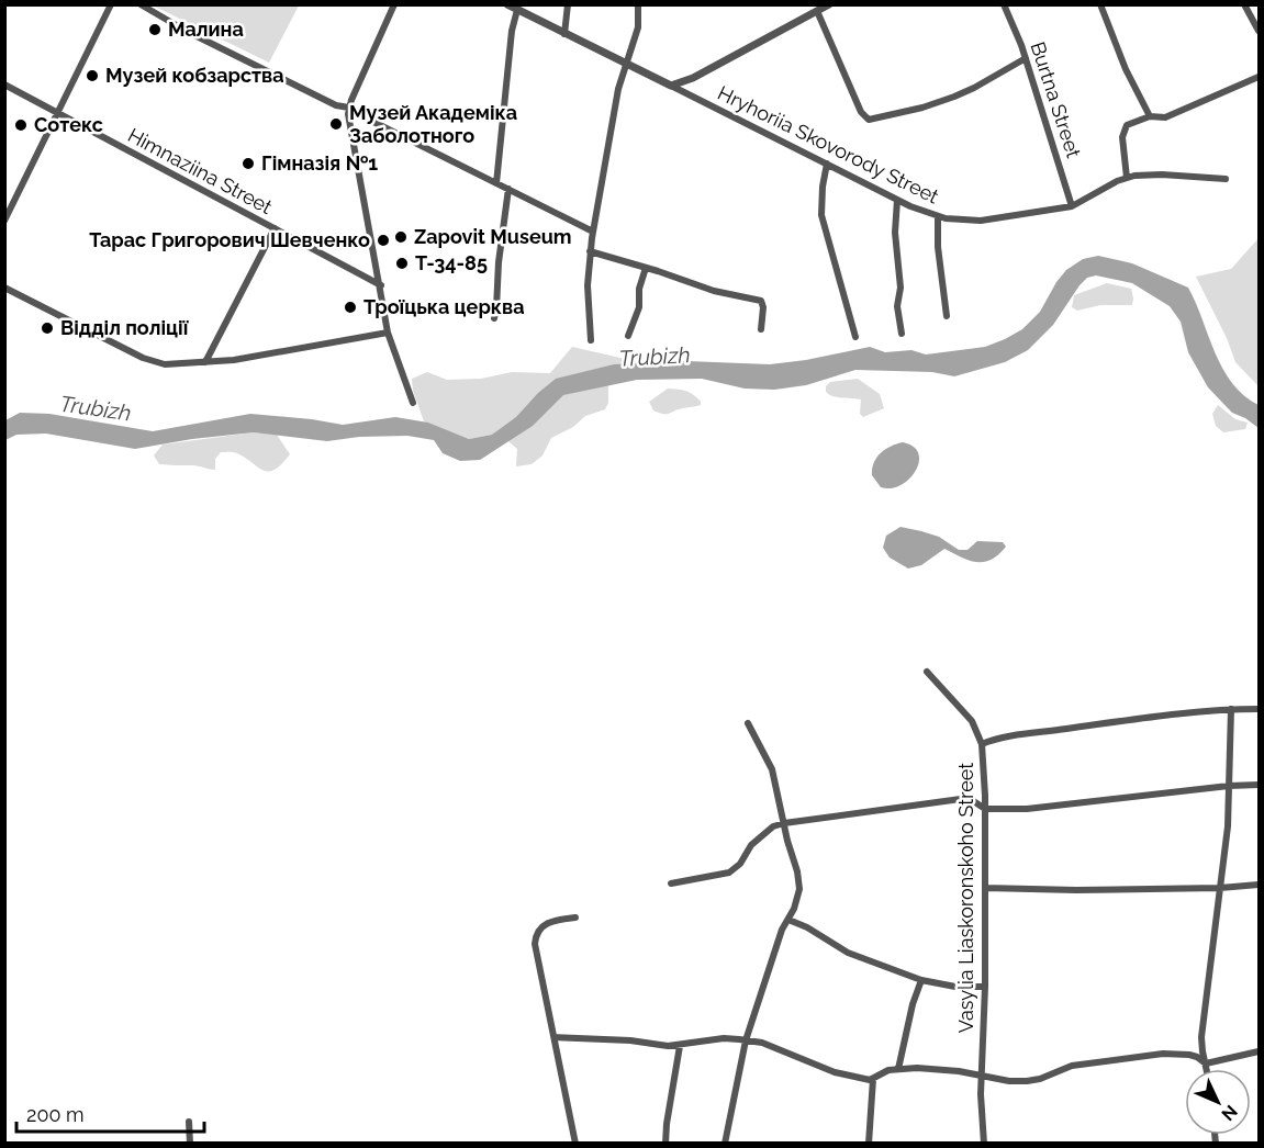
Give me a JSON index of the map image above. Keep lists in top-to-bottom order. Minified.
{"streets":{"street":["Burtna Street","Hryhoriia Skovorody Street","Himnaziina Street","Vasylia Liaskoronskoho Street"]},"crossings":[["Burtna Street","Hryhoriia Skovorody Street"]],"water":["Trubizh"],"places":["Малина","Музей кобзарства","Музей Академіка Заболотного","Сотекс","Гімназія №1","Zapovit Museum","Тарас Григорович Шевченко","Т-34-85","Троїцька церква","Відділ поліції"],"scale_bar":"200 m","north":"bottom right"}
